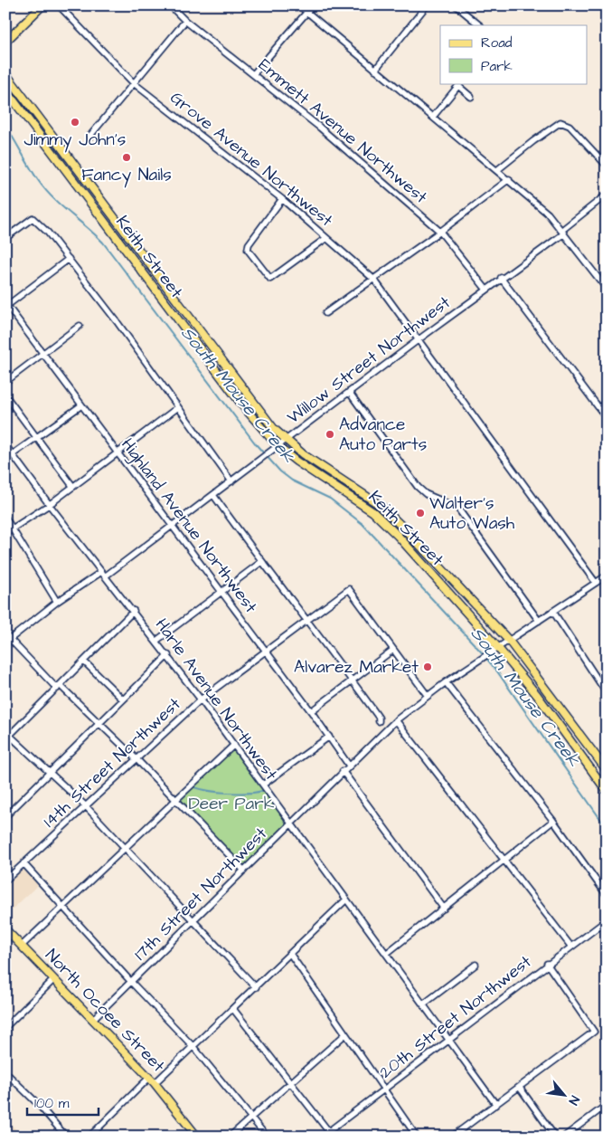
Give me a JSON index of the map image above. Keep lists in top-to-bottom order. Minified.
{"streets":{"main road":["Keith Street","North Ocoee Street"],"street":["Emmett Avenue Northwest","Grove Avenue Northwest","Willow Street Northwest","Highland Avenue Northwest","Harle Avenue Northwest","14th Street Northwest","17th Street Northwest","20th Street Northwest"]},"crossings":[["Emmett Avenue Northwest","Willow Street Northwest"],["Grove Avenue Northwest","Willow Street Northwest"],["Grove Avenue Northwest","17th Street Northwest"],["Keith Street","Willow Street Northwest"],["Keith Street","17th Street Northwest"],["Willow Street Northwest","Highland Avenue Northwest"],["Willow Street Northwest","Harle Avenue Northwest"],["Highland Avenue Northwest","14th Street Northwest"],["Highland Avenue Northwest","17th Street Northwest"],["Harle Avenue Northwest","14th Street Northwest"],["Harle Avenue Northwest","17th Street Northwest"],["Harle Avenue Northwest","20th Street Northwest"],["17th Street Northwest","North Ocoee Street"]],"water":["South Mouse Creek"],"parks":["Deer Park"],"places":["Jimmy John's","Fancy Nails","Advance Auto Parts","Walter's Auto Wash","Alvarez Market"],"legend":["Road","Park"],"scale_bar":"100 m","north":"bottom right"}
